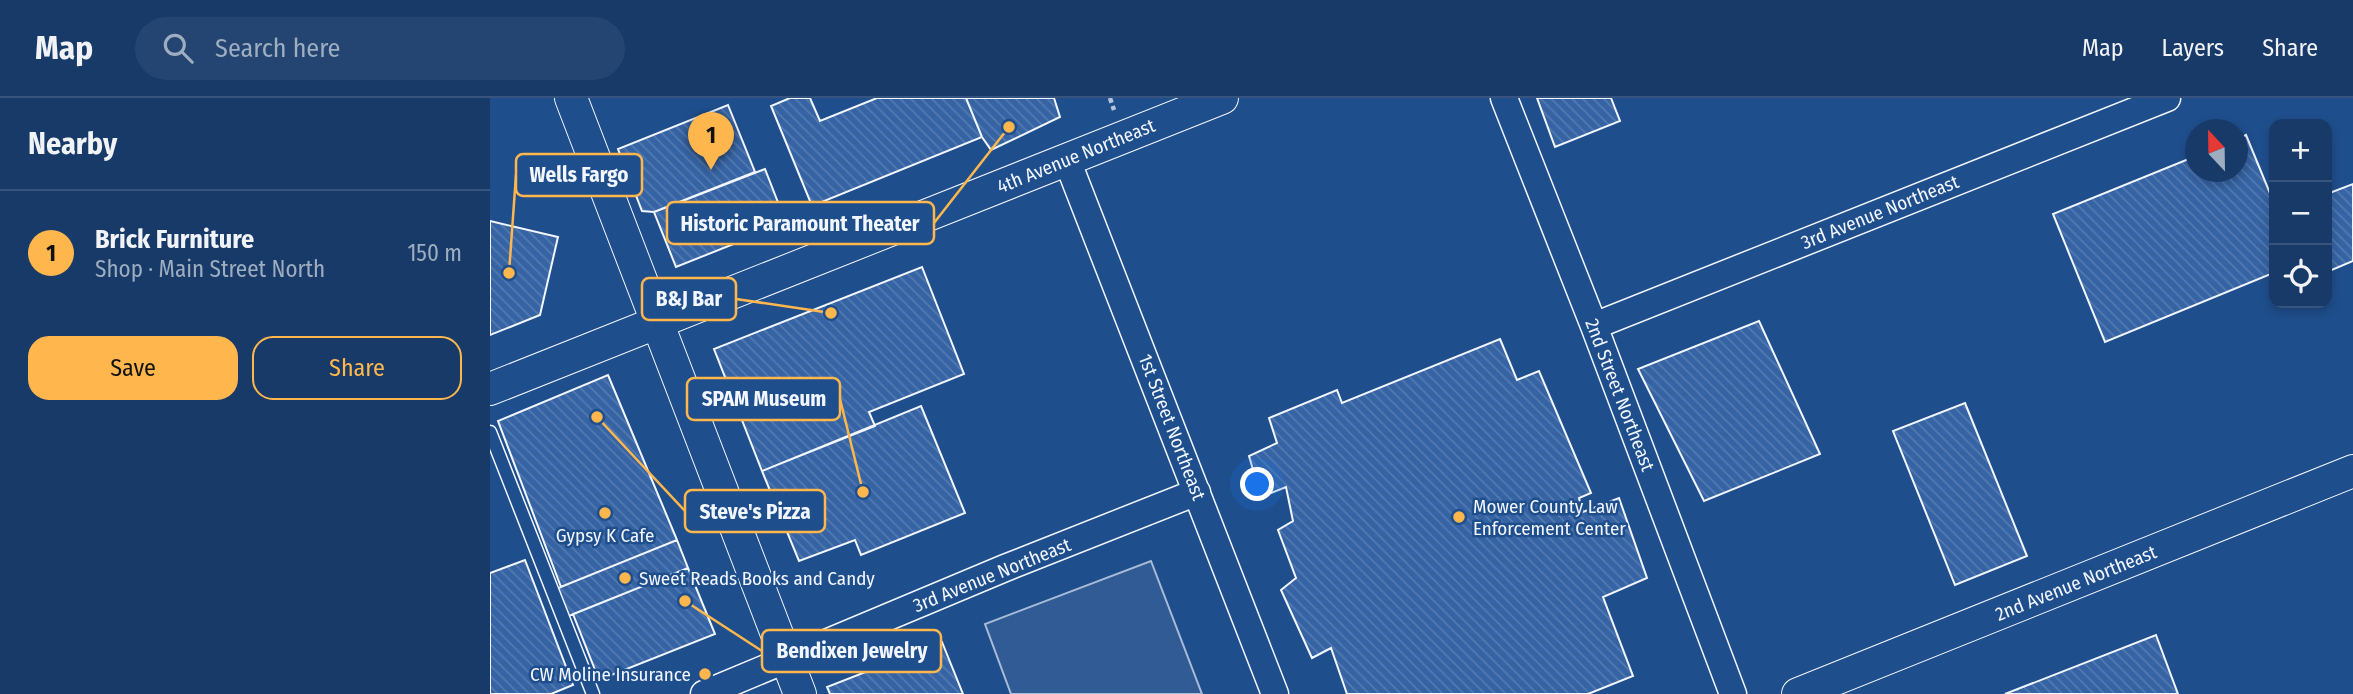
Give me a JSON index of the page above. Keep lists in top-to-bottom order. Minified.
{"streets":{"street":["4th Avenue Northeast","3rd Avenue Northeast","2nd Street Northeast","1st Street Northeast","2nd Avenue Northeast"]},"crossings":[["4th Avenue Northeast","1st Street Northeast"],["3rd Avenue Northeast","2nd Street Northeast"],["3rd Avenue Northeast","1st Street Northeast"]],"places":["Historic Paramount Theater","Wells Fargo","B&J Bar","Steve's Pizza","SPAM Museum","Gypsy K Cafe","Mower County Law Enforcement Center","Sweet Reads Books and Candy","Bendixen Jewelry","CW Moline Insurance"],"north":"top","page":{"header":"Map","search":"Search here","nav":["Map","Layers","Share"],"heading":"Nearby","pins":"1","map_buttons":["+","−"],"list":[{"mark":"1","name":"Brick Furniture","note":"Shop · Main Street North","value":"150 m"}],"buttons":["Save","Share"]}}
